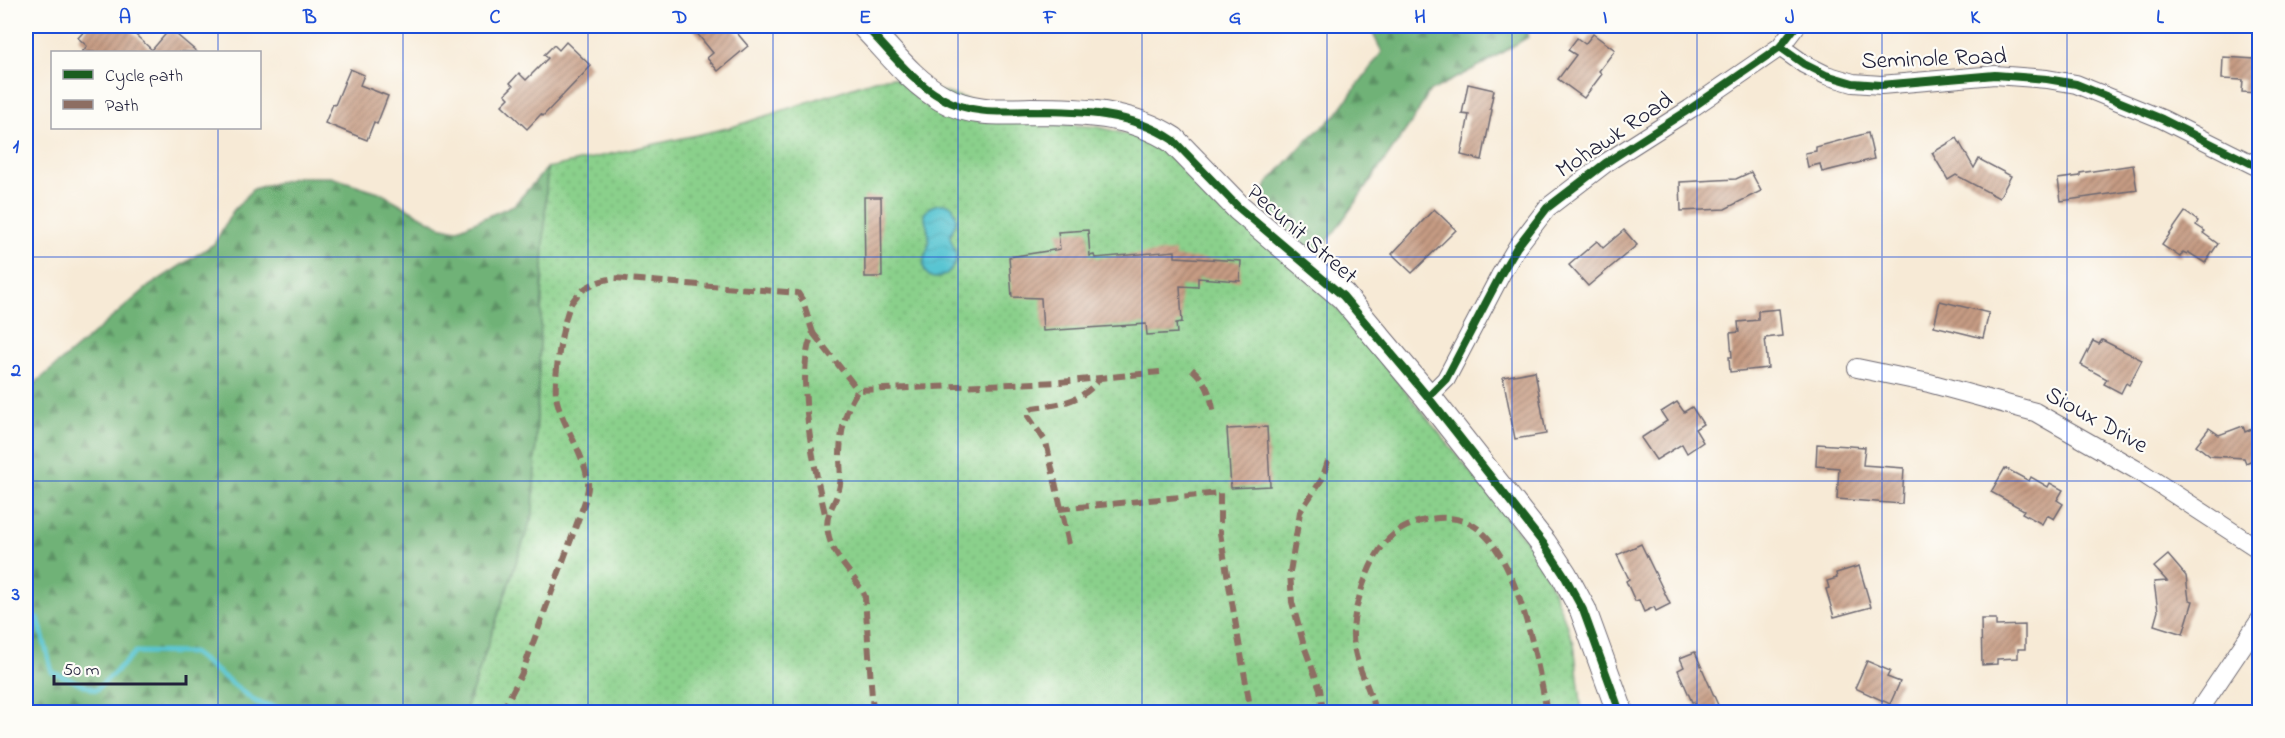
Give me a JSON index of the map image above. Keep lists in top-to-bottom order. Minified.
{"streets":{"street":["Seminole Road","Mohawk Road","Pecunit Street","Sioux Drive"]},"crossings":[["Seminole Road","Mohawk Road"],["Mohawk Road","Pecunit Street"]],"legend":["Cycle path","Path"],"scale_bar":"50 m","grid":{"columns":["A","B","C","D","E","F","G","H","I","J","K","L"],"rows":["1","2","3"]}}
